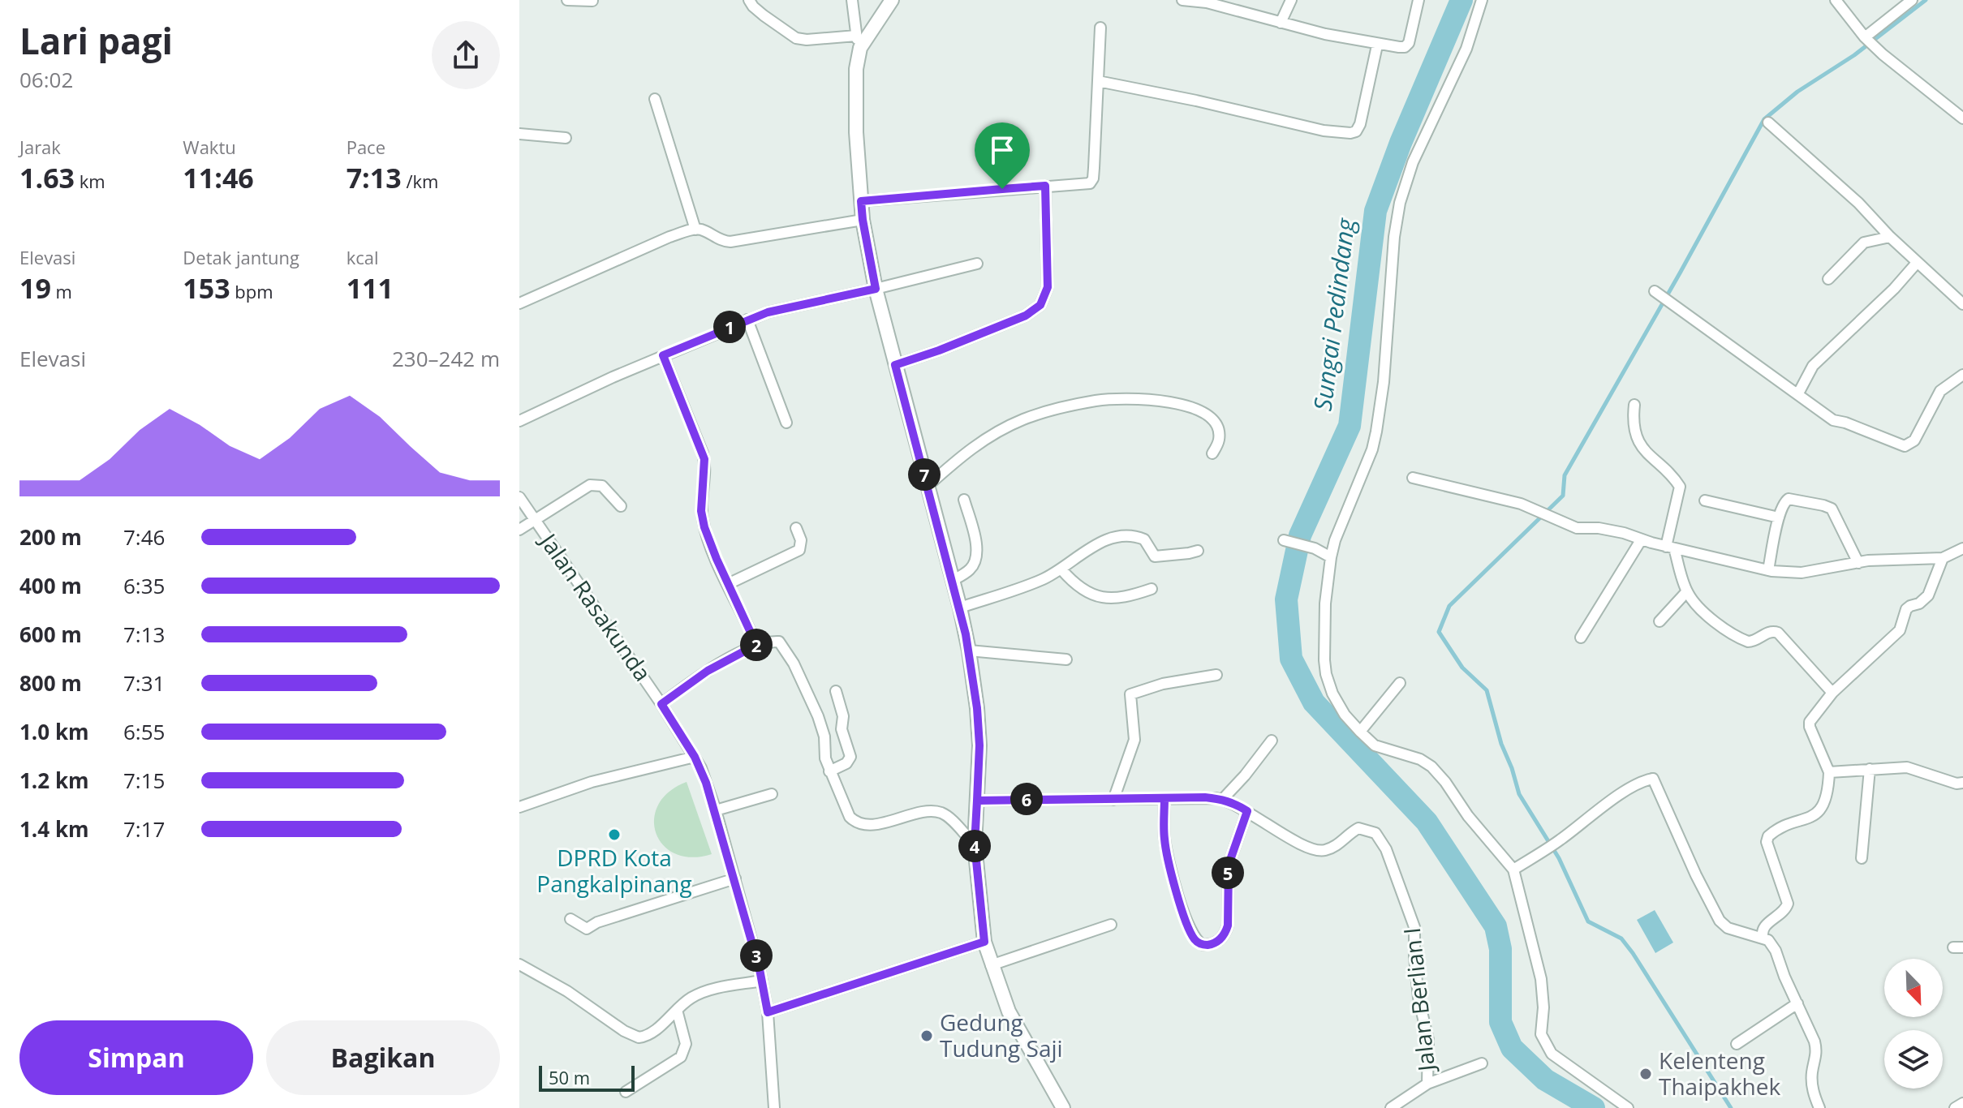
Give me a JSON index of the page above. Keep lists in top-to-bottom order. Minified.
{"streets":{"street":["Jalan Rasakunda","Jalan Berlian I"]},"water":["Sungai Pedindang"],"places":["DPRD Kota Pangkalpinang","Gedung Tudung Saji","Kelenteng Thaipakhek"],"scale_bar":"50 m","north":"bottom right","page":{"heading":["Lari pagi","06:02"],"stats":[["Jarak","1.63 km"],["Waktu","11:46"],["Pace","7:13 /km"],["Elevasi","19 m"],["Detak jantung","153 bpm"],["kcal","111"]],"pins":["1","7","2","6","4","5","3"],"chart":["Elevasi","230–242 m"],"list":[{"name":"200 m","note":"7:46"},{"name":"400 m","note":"6:35"},{"name":"600 m","note":"7:13"},{"name":"800 m","note":"7:31"},{"name":"1.0 km","note":"6:55"},{"name":"1.2 km","note":"7:15"},{"name":"1.4 km","note":"7:17"}],"buttons":["Simpan","Bagikan"],"scale":"50 m"}}
